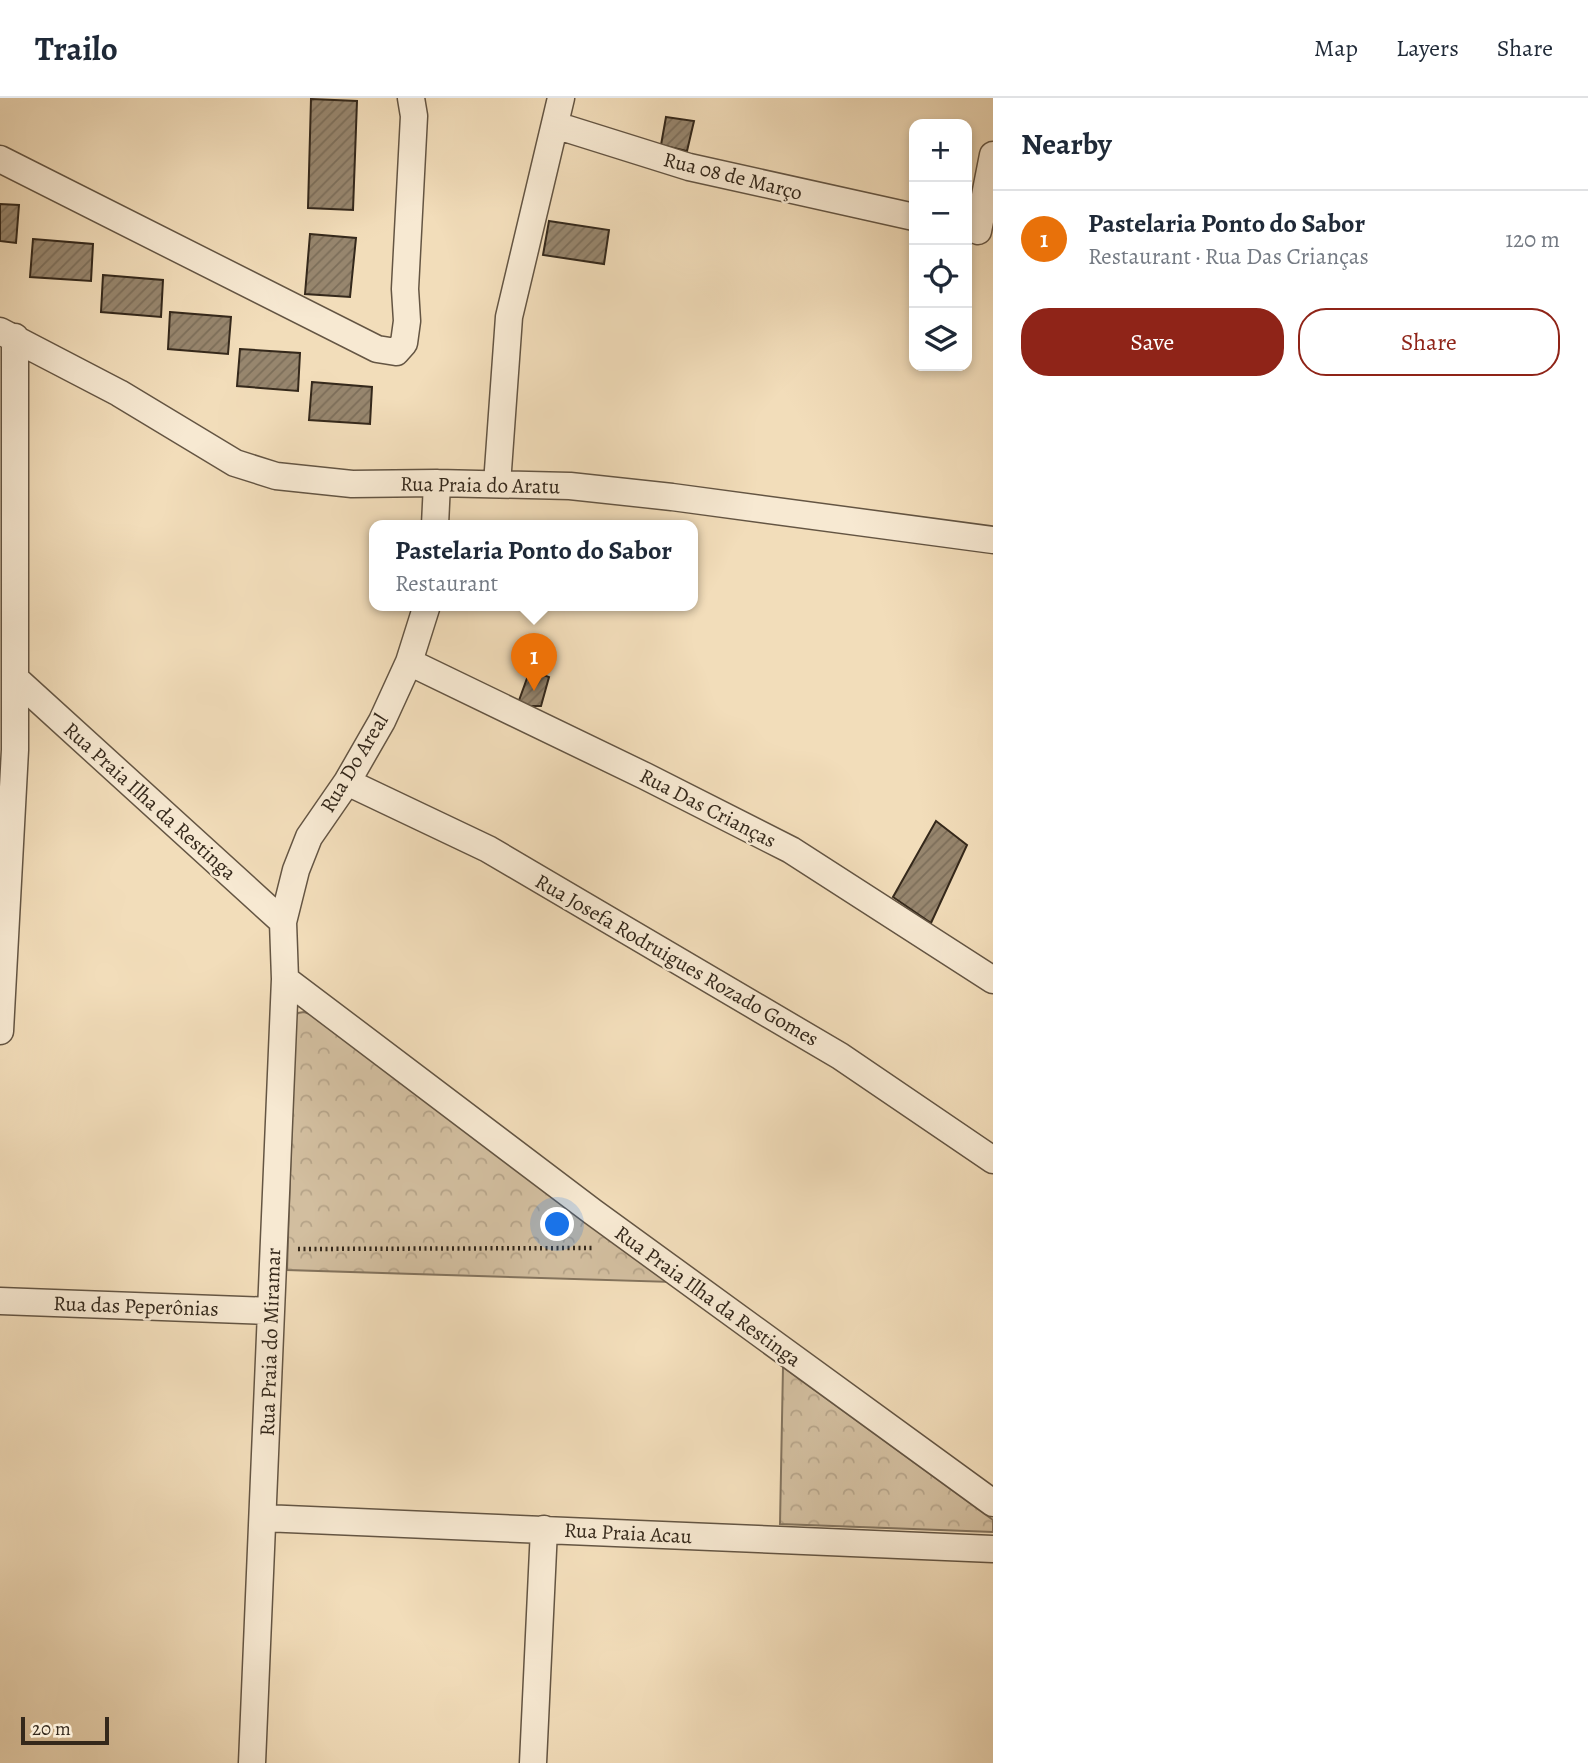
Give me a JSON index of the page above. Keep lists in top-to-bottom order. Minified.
{"streets":{"street":["Rua 08 de Março","Rua Praia do Aratu","Rua Do Areal","Rua Praia Ilha da Restinga","Rua Das Crianças","Rua Josefa Rodruigues Rozado Gomes","Rua das Peperônias","Rua Praia do Miramar","Rua Praia Acau"]},"crossings":[["Rua Do Areal","Rua Praia Ilha da Restinga"],["Rua Do Areal","Rua Das Crianças"],["Rua Do Areal","Rua Josefa Rodruigues Rozado Gomes"],["Rua Do Areal","Rua Praia do Miramar"],["Rua Praia Ilha da Restinga","Rua Praia do Miramar"],["Rua das Peperônias","Rua Praia do Miramar"],["Rua Praia do Miramar","Rua Praia Acau"]],"scale_bar":"20 m","page":{"header":"Trailo","nav":["Map","Layers","Share"],"heading":"Nearby","map_buttons":["+","−"],"list":[{"mark":"1","name":"Pastelaria Ponto do Sabor","note":"Restaurant · Rua Das Crianças","value":"120 m"}],"buttons":["Save","Share"],"popup":["Pastelaria Ponto do Sabor","Restaurant"],"pins":"1","scale":"20 m"}}
